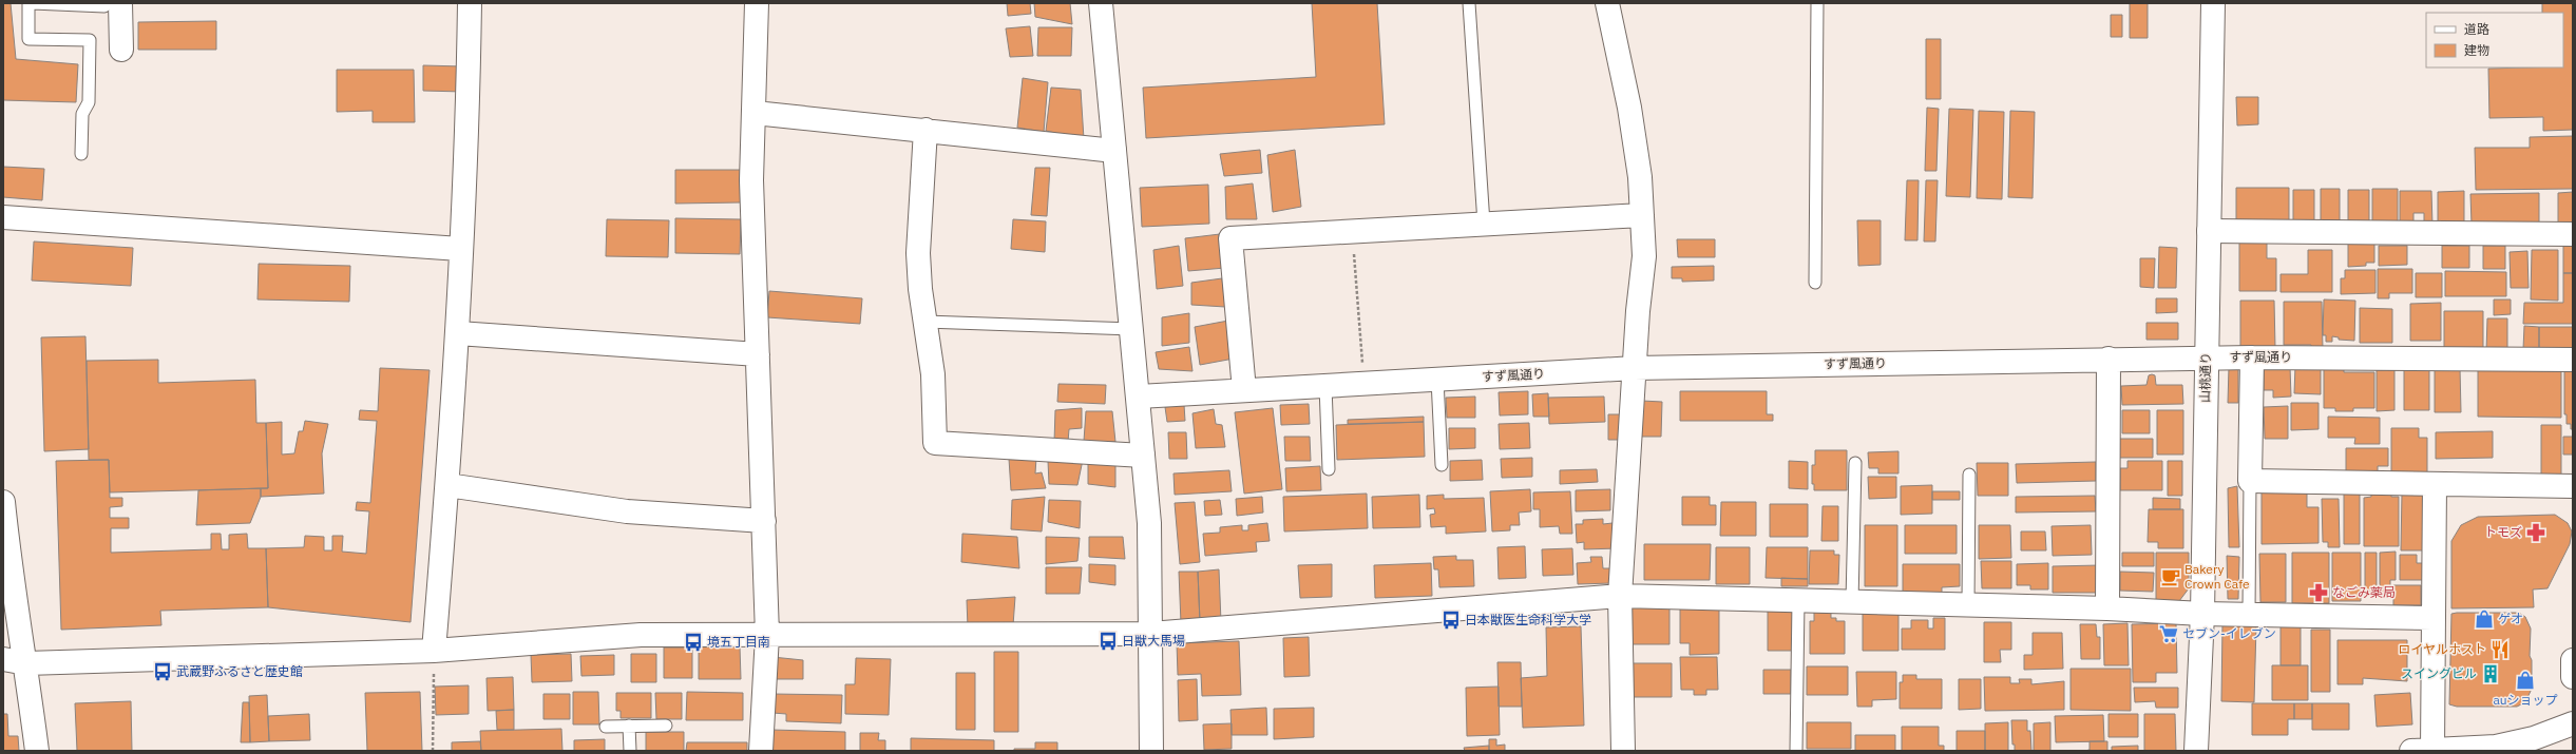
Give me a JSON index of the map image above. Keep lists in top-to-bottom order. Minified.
{"streets":{"street":["すず風通り","山桃通り"]},"crossings":[["すず風通り","山桃通り"]],"places":{"pharmacy":["トモズ","なごみ薬局"],"cafe":["Bakery Crown Cafe"],"shop":["ゲオ","auショップ"],"bus stop":["日本獣医生命科学大学","日獣大馬場","境五丁目南","武蔵野ふるさと歴史館"],"supermarket":["セブン-イレブン"],"restaurant":["ロイヤルホスト"],"building":["スイングビル"]},"legend":["道路","建物"]}
